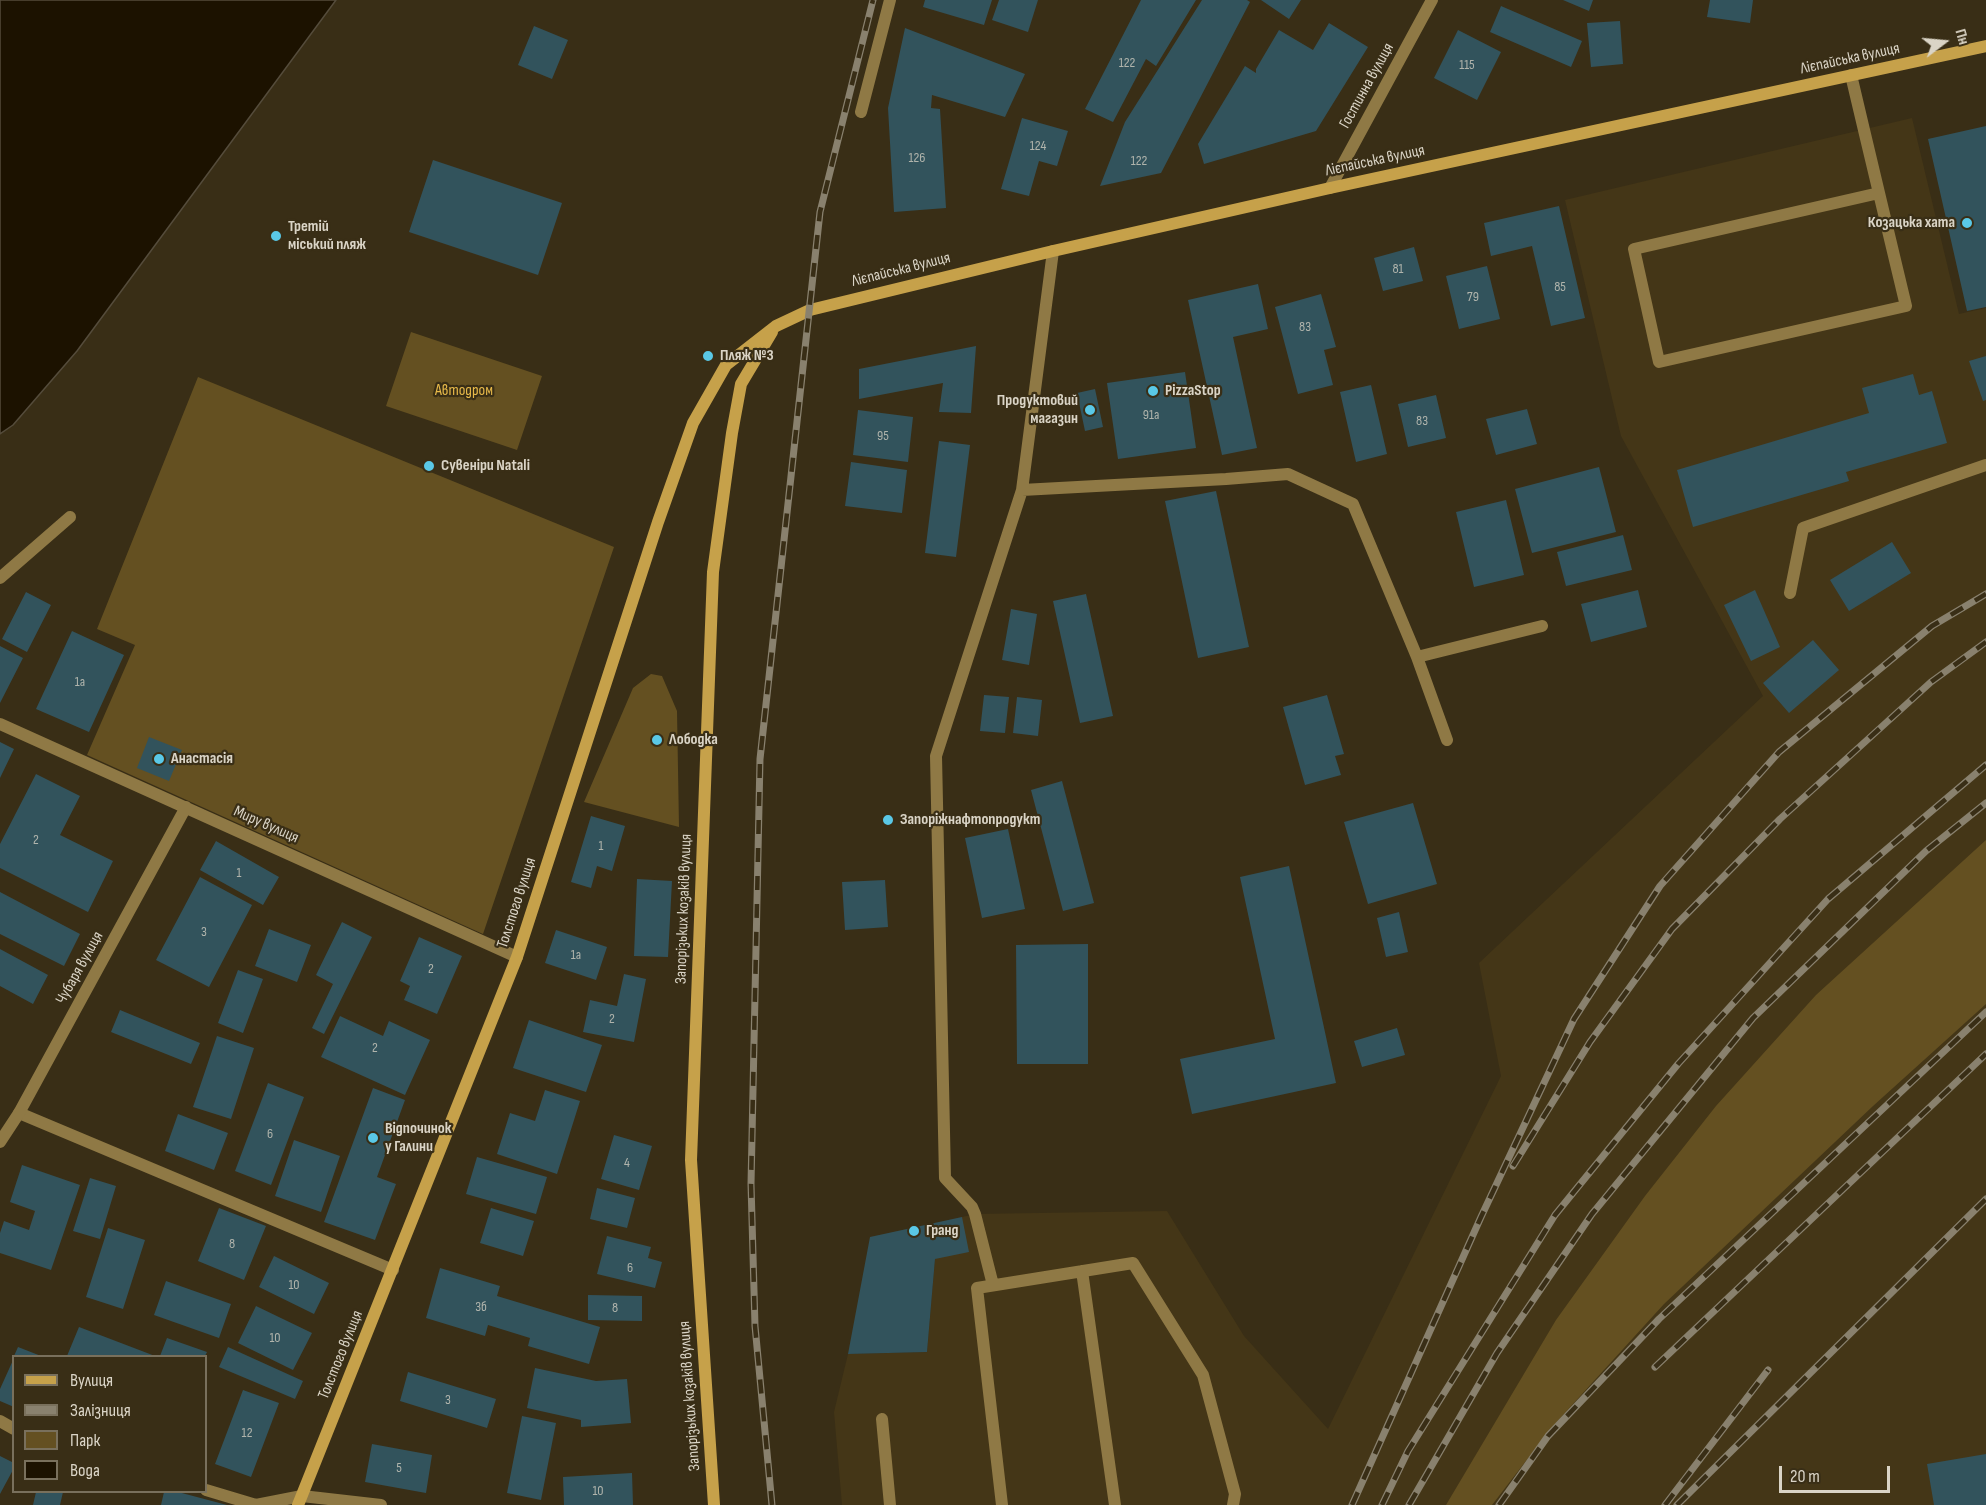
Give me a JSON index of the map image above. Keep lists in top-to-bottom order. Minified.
{"streets":{"main road":["Лієпайська вулиця","Толстого вулиця","Запорізьких козаків вулиця"],"street":["Гостинна вулиця","Миру вулиця","Чубаря вулиця"]},"crossings":[["Лієпайська вулиця","Гостинна вулиця"],["Лієпайська вулиця","Толстого вулиця"],["Лієпайська вулиця","Запорізьких козаків вулиця"],["Миру вулиця","Толстого вулиця"],["Миру вулиця","Чубаря вулиця"],["Толстого вулиця","Запорізьких козаків вулиця"]],"parks":["Автодром"],"places":["Козацька хата","Третій міський пляж","Пляж №3","PizzaStop","Продуктовий магазин","Сувеніри Natali","Лободка","Анастасія","Запоріжнафтопродукт","Відпочинок у Галини","Гранд"],"house_numbers":["122","115","124","126","122","81","85","79","83","91а","83","95","1а","2","1","1","3","1а","2","2","2","6","4","8","6","10","3б","8","10","3","12","5","10"],"legend":["Вулиця","Залізниця","Парк","Вода"],"scale_bar":"20 m","north":"right"}
